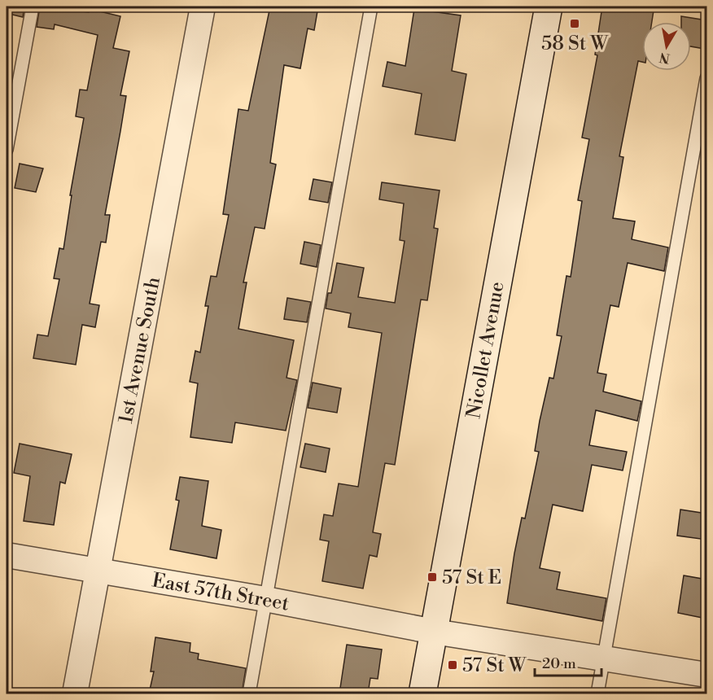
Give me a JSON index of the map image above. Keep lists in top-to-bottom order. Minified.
{"streets":{"main road":["Nicollet Avenue"],"street":["1st Avenue South","East 57th Street"]},"crossings":[["1st Avenue South","East 57th Street"],["Nicollet Avenue","East 57th Street"]],"places":{"transit":["58 St W","57 St E","57 St W"]},"scale_bar":"20 m","north":"bottom"}
